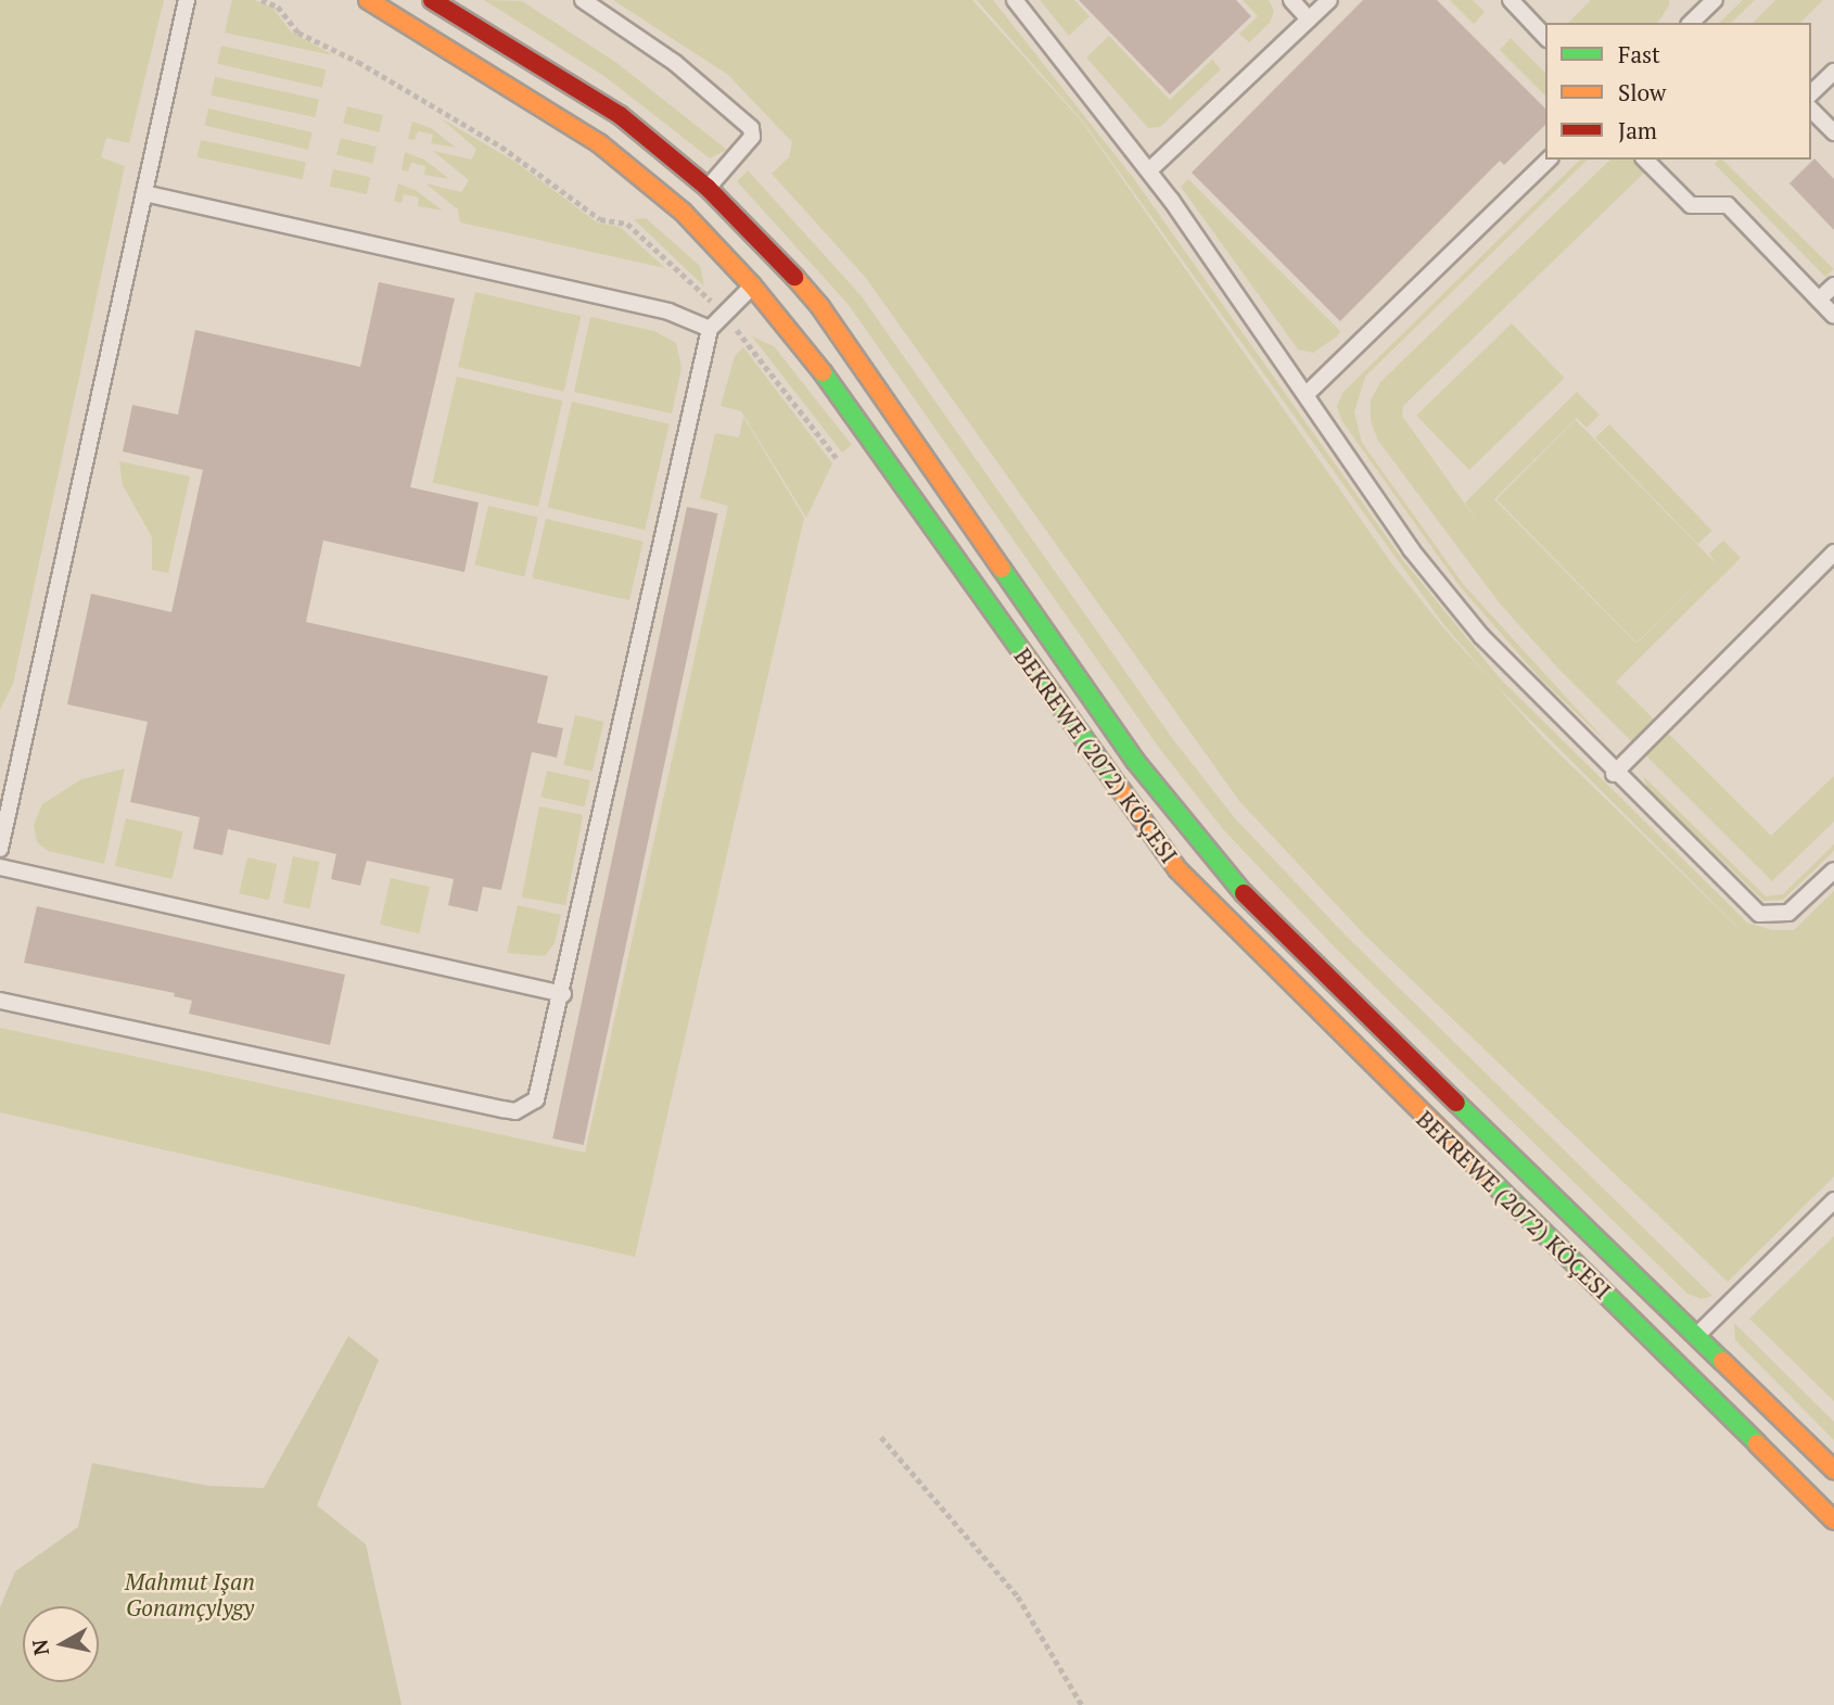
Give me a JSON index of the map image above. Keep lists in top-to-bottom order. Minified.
{"streets":{"main road":["BEKREWE (2072) KÖÇESI"]},"parks":["Mahmut Işan Gonamçylygy"],"legend":["Fast","Slow","Jam"],"north":"left"}
